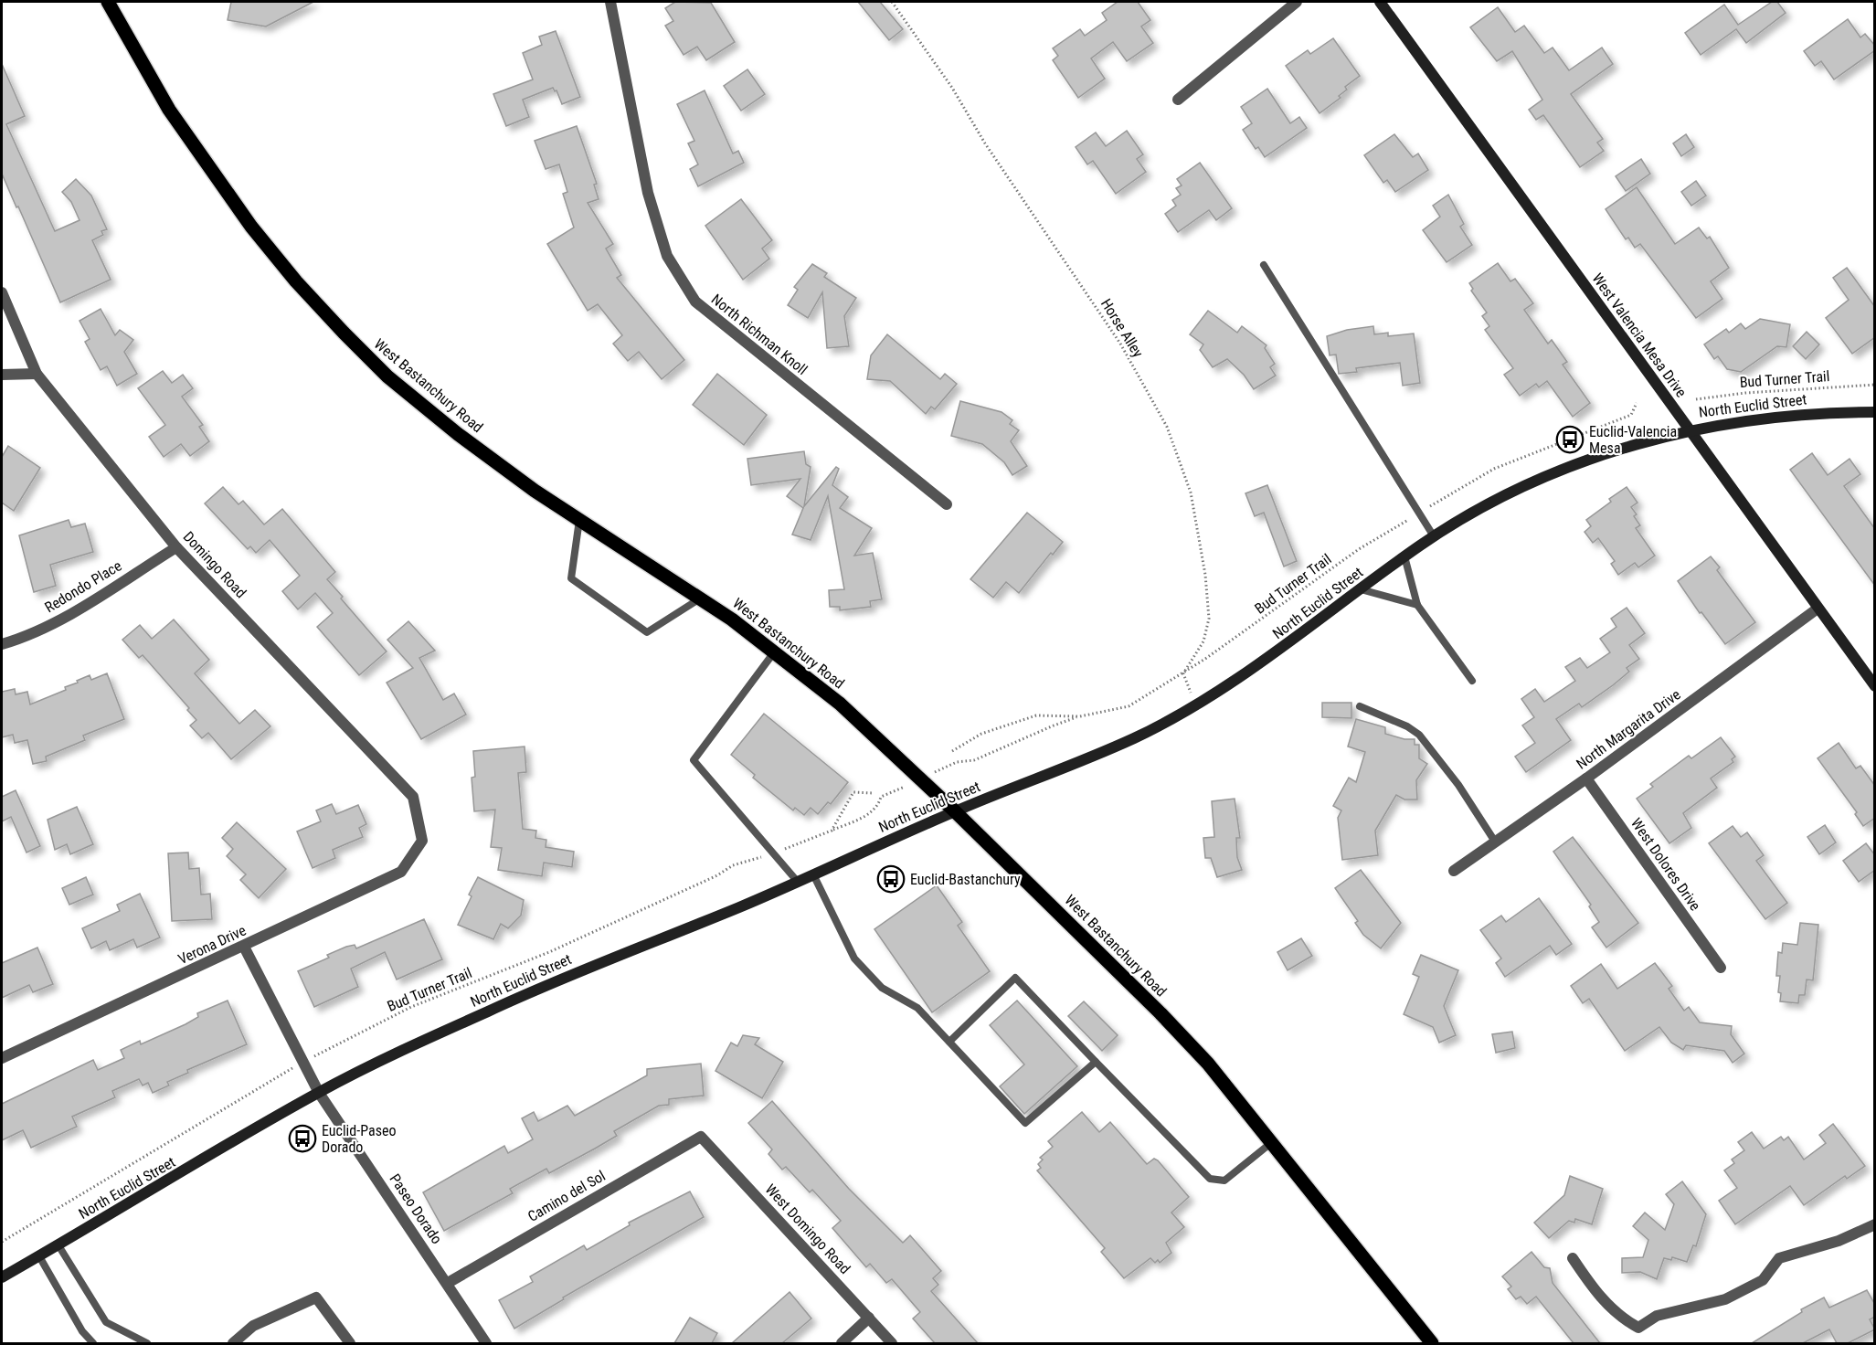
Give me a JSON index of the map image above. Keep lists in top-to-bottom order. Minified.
{"streets":{"main road":["West Valencia Mesa Drive","West Bastanchury Road","North Euclid Street"],"street":["North Richman Knoll","Domingo Road","Redondo Place","North Margarita Drive","West Dolores Drive","Verona Drive","Camino del Sol","Paseo Dorado","West Domingo Road"],"path":["Horse Alley","Bud Turner Trail"]},"crossings":[["Horse Alley","Bud Turner Trail"],["West Valencia Mesa Drive","North Euclid Street"],["West Valencia Mesa Drive","North Margarita Drive"],["Bud Turner Trail","West Bastanchury Road"],["Bud Turner Trail","Paseo Dorado"],["West Bastanchury Road","North Euclid Street"],["North Euclid Street","Paseo Dorado"],["Domingo Road","Redondo Place"],["Domingo Road","Verona Drive"],["North Margarita Drive","West Dolores Drive"],["Verona Drive","Paseo Dorado"],["Camino del Sol","Paseo Dorado"],["Camino del Sol","West Domingo Road"]],"places":{"bus stop":["Euclid-Valencia Mesa","Euclid-Bastanchury","Euclid-Paseo Dorado"]}}
